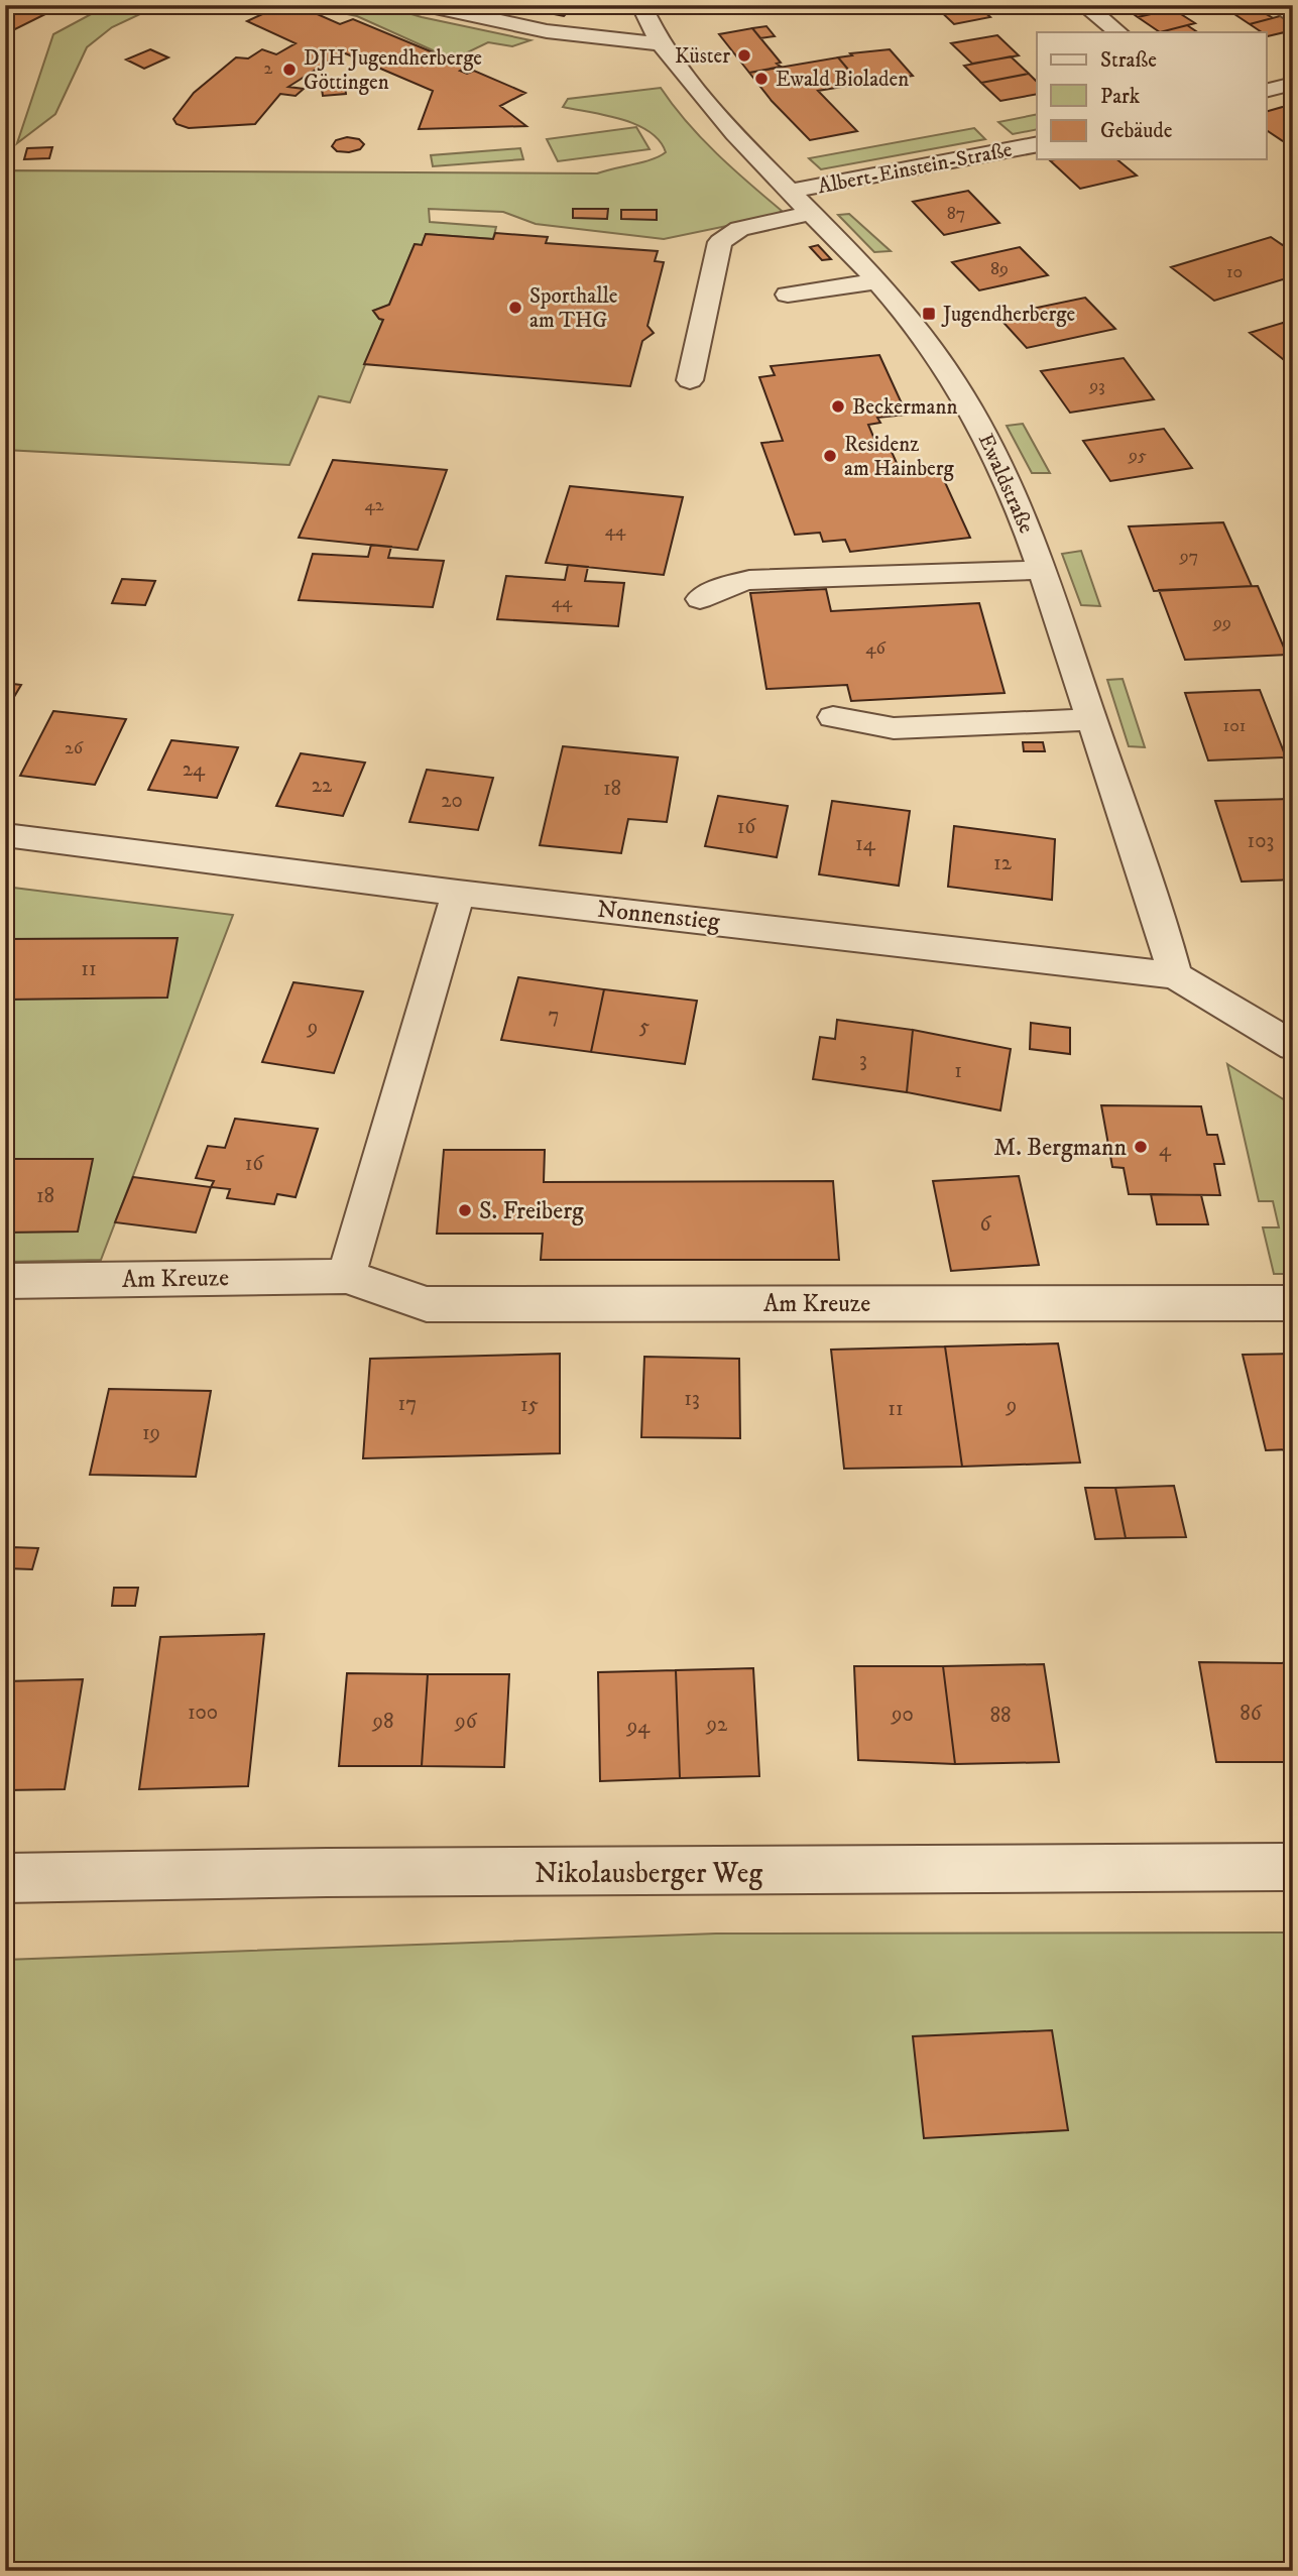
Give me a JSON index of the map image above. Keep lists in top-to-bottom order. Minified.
{"streets":{"street":["Albert-Einstein-Straße","Ewaldstraße","Nonnenstieg","Am Kreuze","Nikolausberger Weg"]},"crossings":[["Albert-Einstein-Straße","Ewaldstraße"],["Ewaldstraße","Nonnenstieg"]],"places":{"other":["Küster","DJH Jugendherberge Göttingen","Ewald Bioladen","Sporthalle am THG","Beckermann","Residenz am Hainberg","M. Bergmann","S. Freiberg"],"transit":["Jugendherberge"]},"house_numbers":["2","87","89","10","93","95","42","44","97","44","99","46","101","26","24","22","18","20","16","103","14","12","11","7","5","9","3","1","4","16","18","6","13","17","15","9","11","19","100","86","90","88","98","96","92","94"],"legend":["Straße","Park","Gebäude"]}
